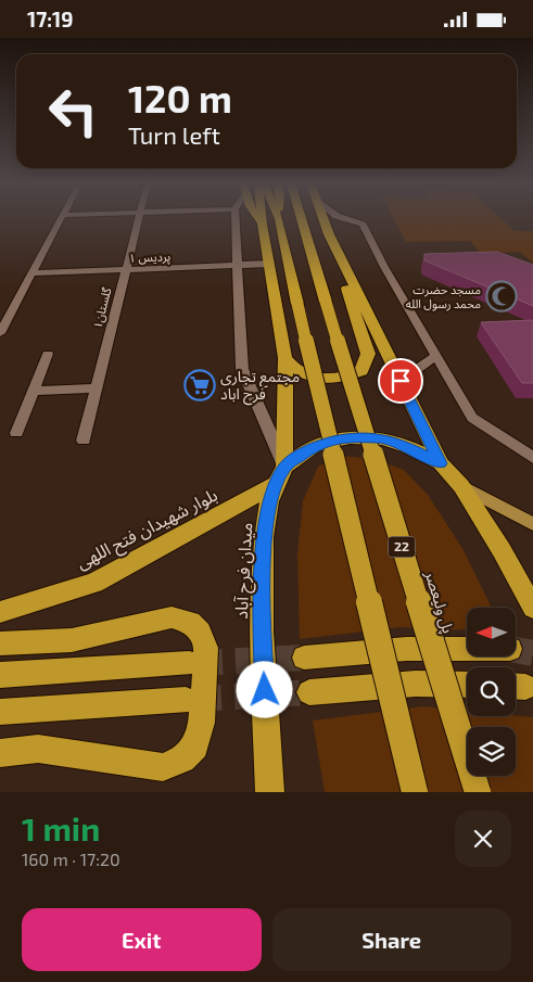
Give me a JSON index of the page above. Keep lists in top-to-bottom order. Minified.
{"streets":{"highway":["بلوار شهیدان فتح اللهی","22","میدان فرح آباد","پل ولیعصر"],"street":["پردیس ۱","گلستان۱"]},"crossings":[["پردیس ۱","گلستان۱"],["پردیس ۱","میدان فرح آباد"],["بلوار شهیدان فتح اللهی","میدان فرح آباد"]],"places":{"mosque":["مسجد حضرت محمد رسول الله"],"supermarket":["مجتمع تجاری فرح اباد"]},"north":"left","page":{"status":"17:19","turn":["120 m","Turn left"],"heading":["1 min","160 m · 17:20"],"buttons":["Exit","Share"]}}
